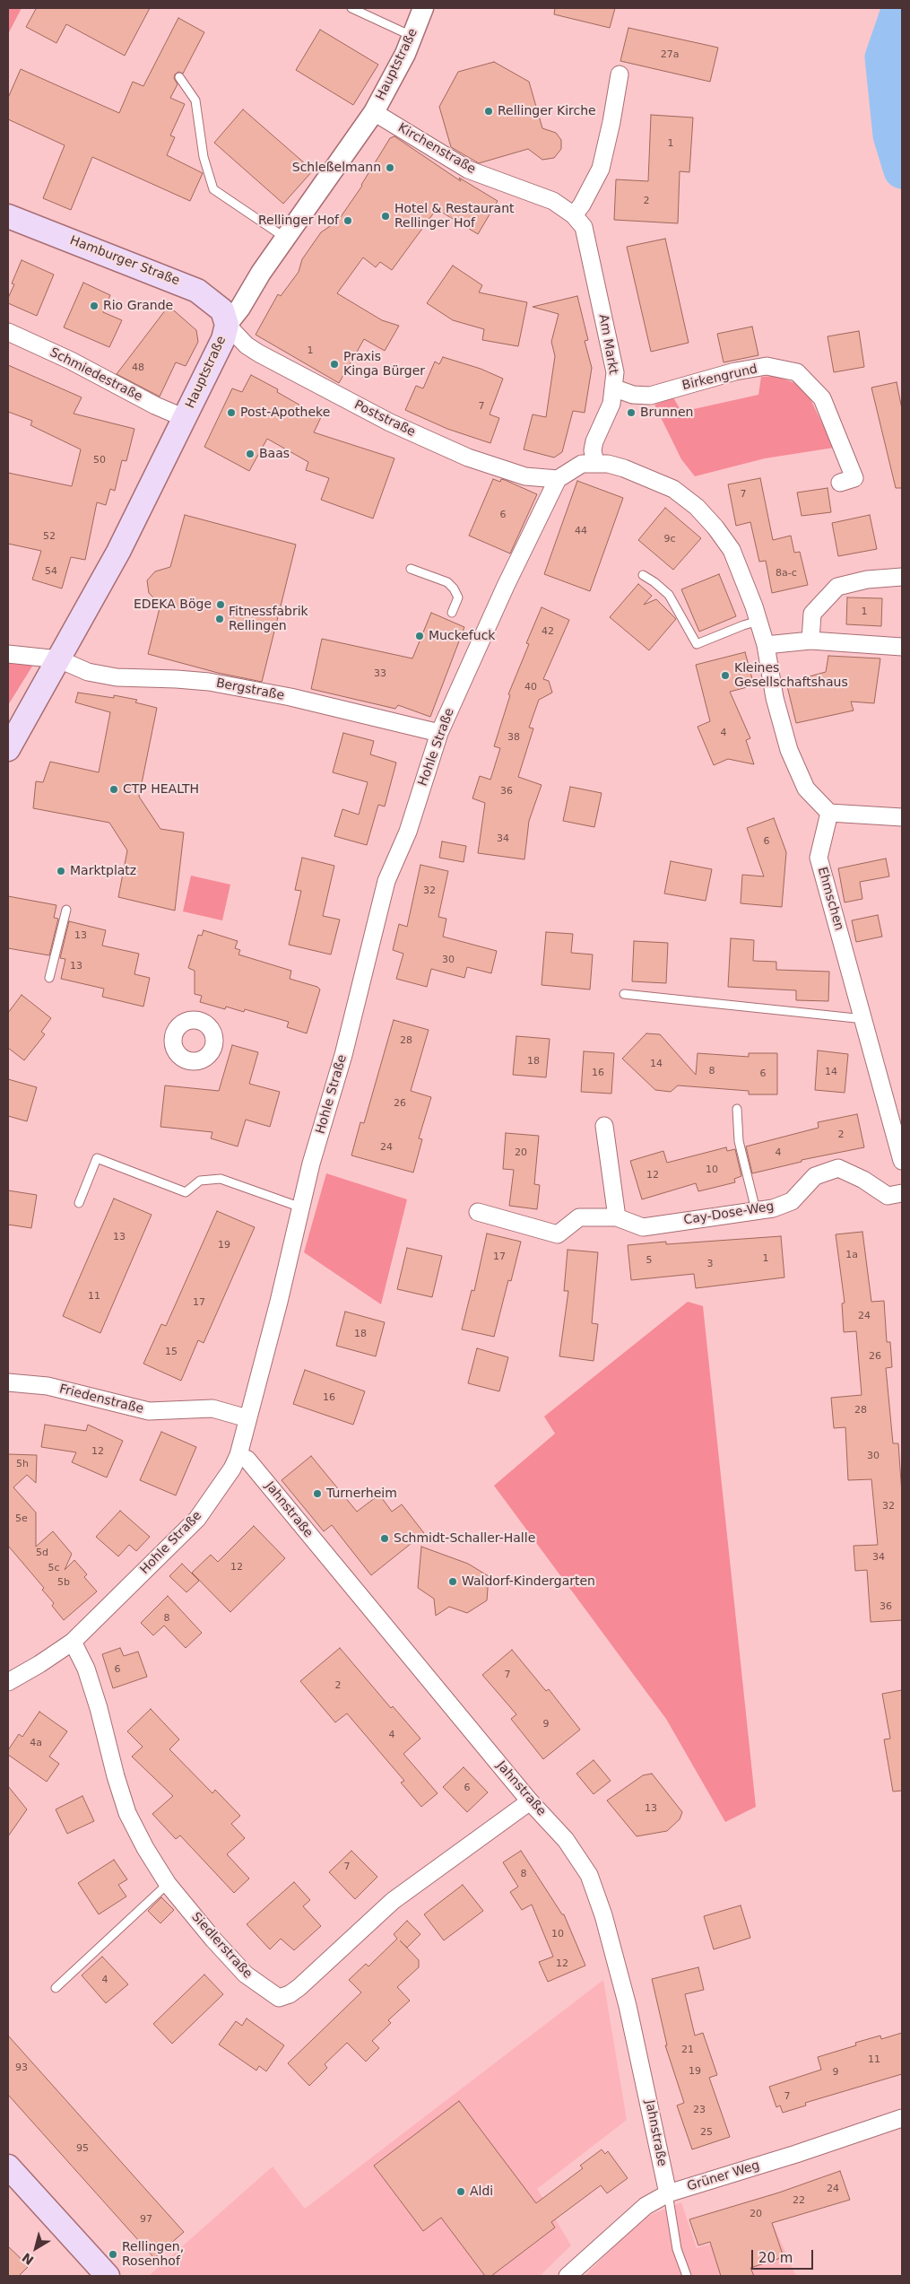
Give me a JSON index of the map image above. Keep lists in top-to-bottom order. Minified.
{"streets":{"main road":["Hauptstraße","Hamburger Straße"],"street":["Kirchenstraße","Am Markt","Schmiedestraße","Birkengrund","Poststraße","Bergstraße","Hohle Straße","Ehmschen","Cay-Dose-Weg","Friedenstraße","Jahnstraße","Siedlerstraße","Grüner Weg"]},"crossings":[["Hauptstraße","Kirchenstraße"],["Hauptstraße","Hamburger Straße"],["Hauptstraße","Schmiedestraße"],["Hauptstraße","Poststraße"],["Hauptstraße","Bergstraße"],["Kirchenstraße","Am Markt"],["Hamburger Straße","Poststraße"],["Am Markt","Birkengrund"],["Poststraße","Hohle Straße"],["Bergstraße","Hohle Straße"],["Hohle Straße","Friedenstraße"],["Hohle Straße","Jahnstraße"],["Hohle Straße","Siedlerstraße"],["Jahnstraße","Siedlerstraße"],["Jahnstraße","Grüner Weg"]],"places":["Rellinger Kirche","Schleßelmann","Hotel & Restaurant Rellinger Hof","Rellinger Hof","Rio Grande","Praxis Kinga Bürger","Post-Apotheke","Brunnen","Baas","EDEKA Böge","Fitnessfabrik Rellingen","Muckefuck","Kleines Gesellschaftshaus","CTP HEALTH","Marktplatz","Turnerheim","Schmidt-Schaller-Halle","Waldorf-Kindergarten","Aldi","Rellingen, Rosenhof"],"house_numbers":["27a","1","2","1","48","7","50","7","6","44","52","9c","54","8a-c","1","42","33","40","4","38","36","34","6","32","13","30","13","28","18","14","8","14","16","6","26","2","24","20","4","10","12","13","19","1a","17","1","5","3","11","17","24","18","15","26","16","28","12","30","5h","32","5e","5d","34","12","5c","5b","36","8","6","7","2","9","4","4a","6","13","7","8","10","12","4","21","11","93","19","9","7","23","25","95","24","22","20","97"],"scale_bar":"20 m","north":"bottom left"}
